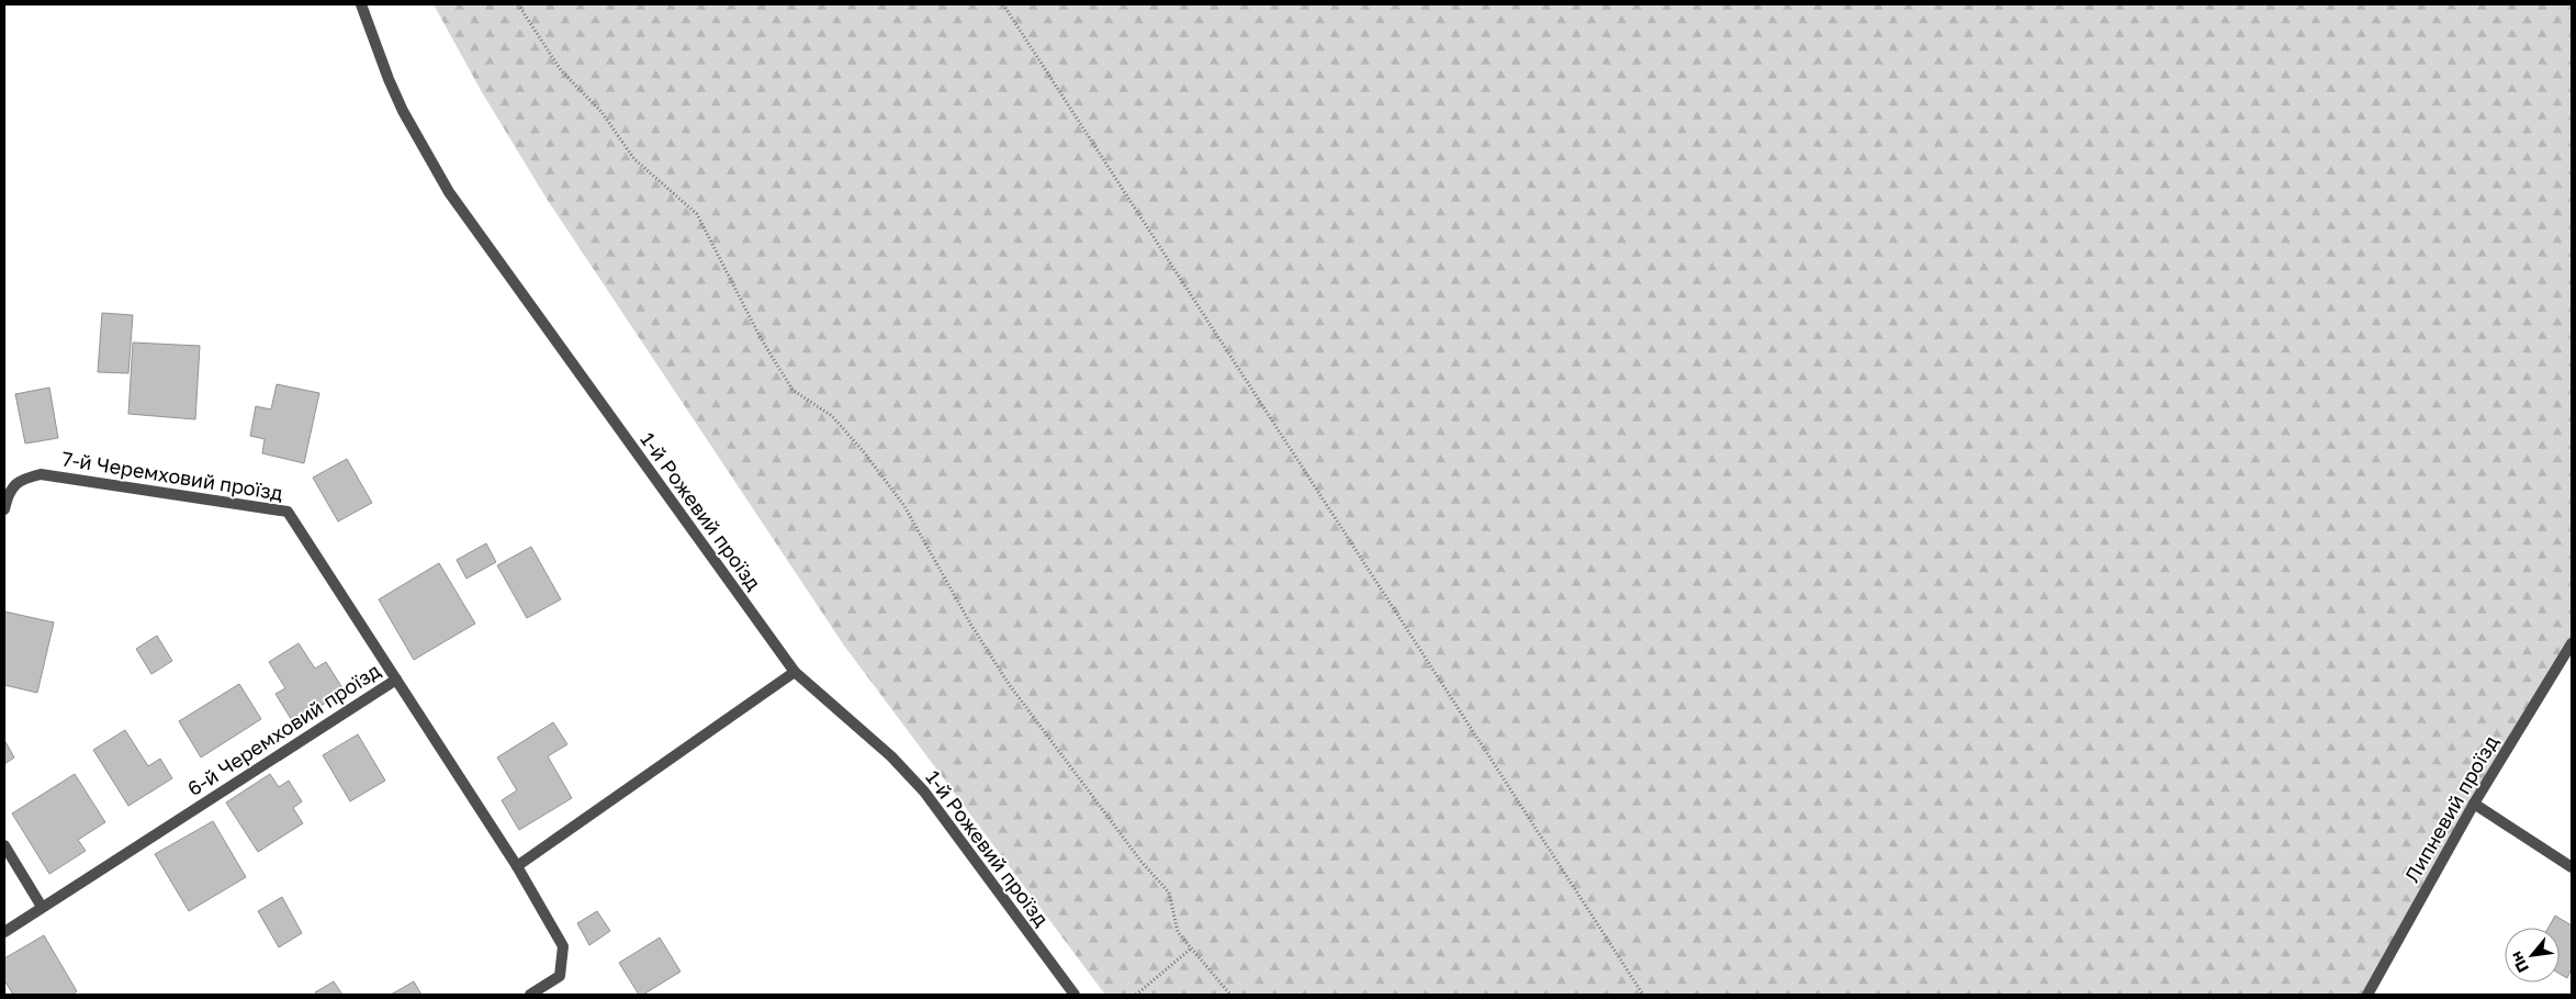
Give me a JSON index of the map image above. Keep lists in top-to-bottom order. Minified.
{"streets":{"street":["7-й Черемховий проїзд","1-й Рожевий проїзд","6-й Черемховий проїзд","Липневий проїзд"]},"crossings":[["7-й Черемховий проїзд","6-й Черемховий проїзд"]],"north":"bottom left"}
